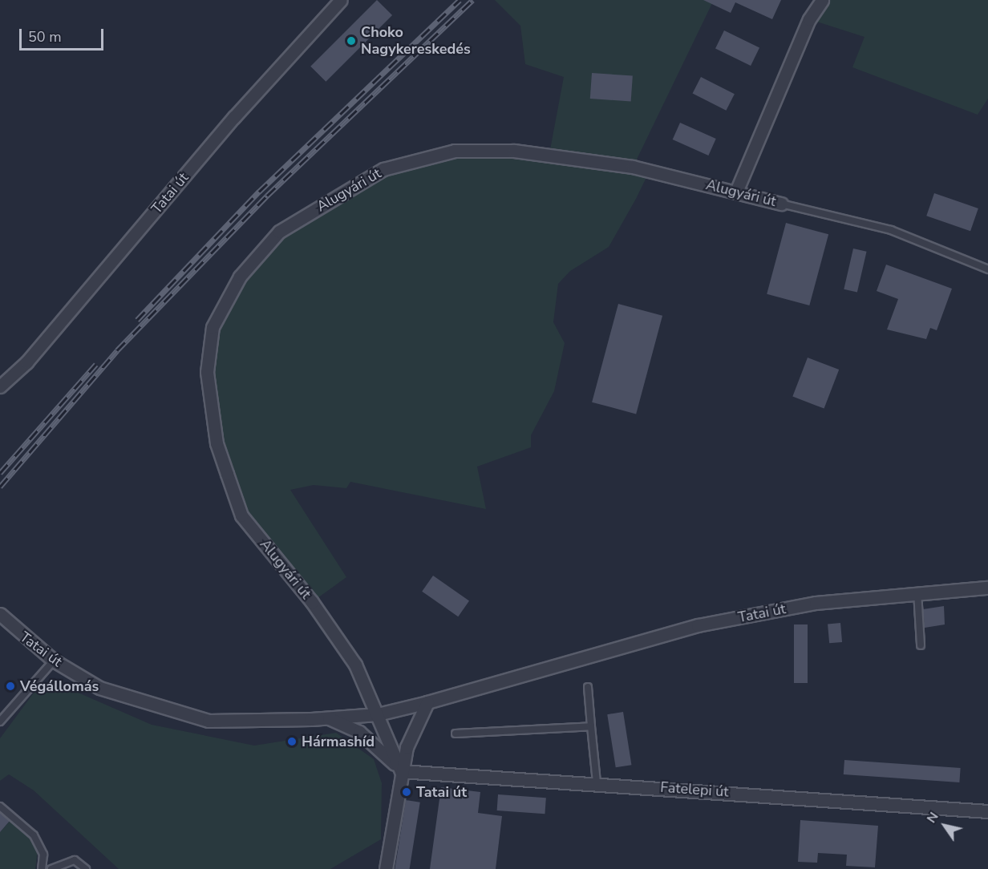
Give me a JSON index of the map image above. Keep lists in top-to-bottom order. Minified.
{"streets":{"street":["Alugyári út","Tatai út","Fatelepi út"]},"crossings":[["Alugyári út","Tatai út"],["Alugyári út","Fatelepi út"]],"places":["Choko Nagykereskedés","Végállomás","Hármashíd","Tatai út"],"scale_bar":"50 m","north":"top left"}
